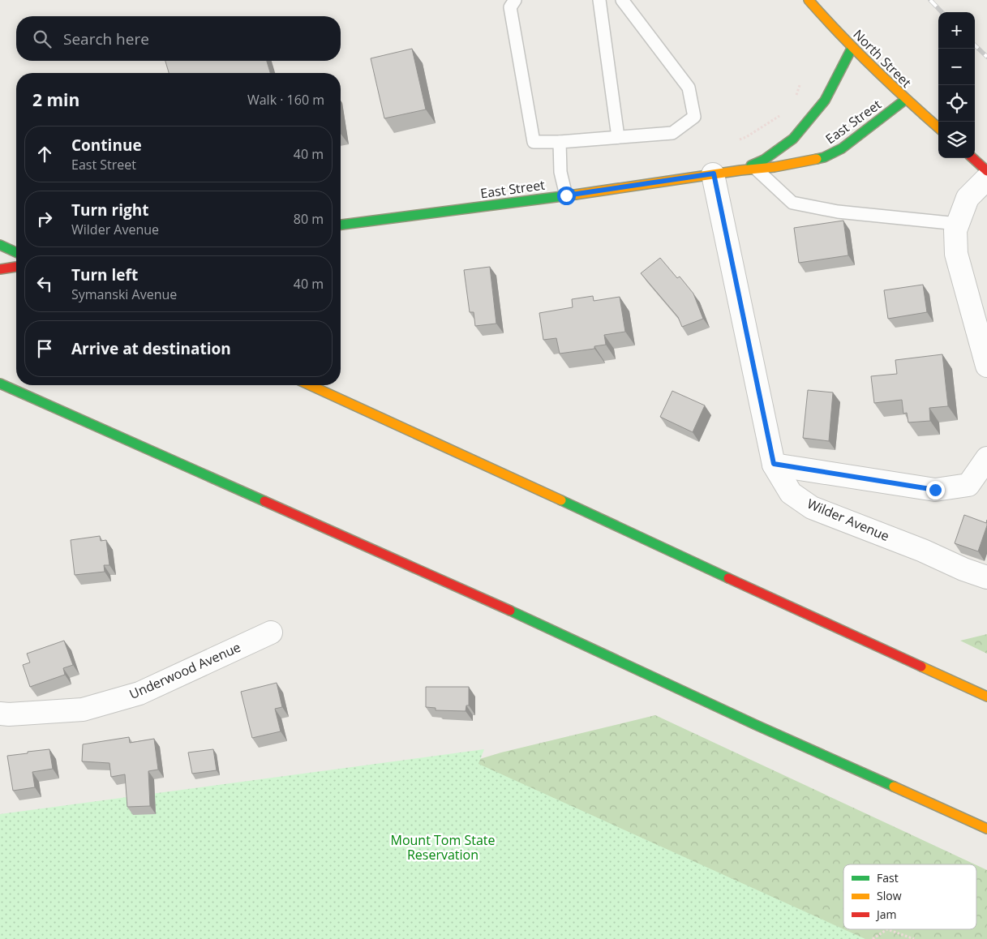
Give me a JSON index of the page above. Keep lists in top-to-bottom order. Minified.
{"streets":{"main road":["North Street","East Street"],"street":["Wilder Avenue","Underwood Avenue"]},"crossings":[["North Street","East Street"],["East Street","Wilder Avenue"]],"parks":["Mount Tom State Reservation"],"legend":["Fast","Slow","Jam"],"page":{"map_buttons":["+","−"],"search":"Search here","heading":["2 min","Walk · 160 m"],"list":[["Continue","East Street","40 m"],["Turn right","Wilder Avenue","80 m"],["Turn left","Symanski Avenue","40 m"],"Arrive at destination"]}}
